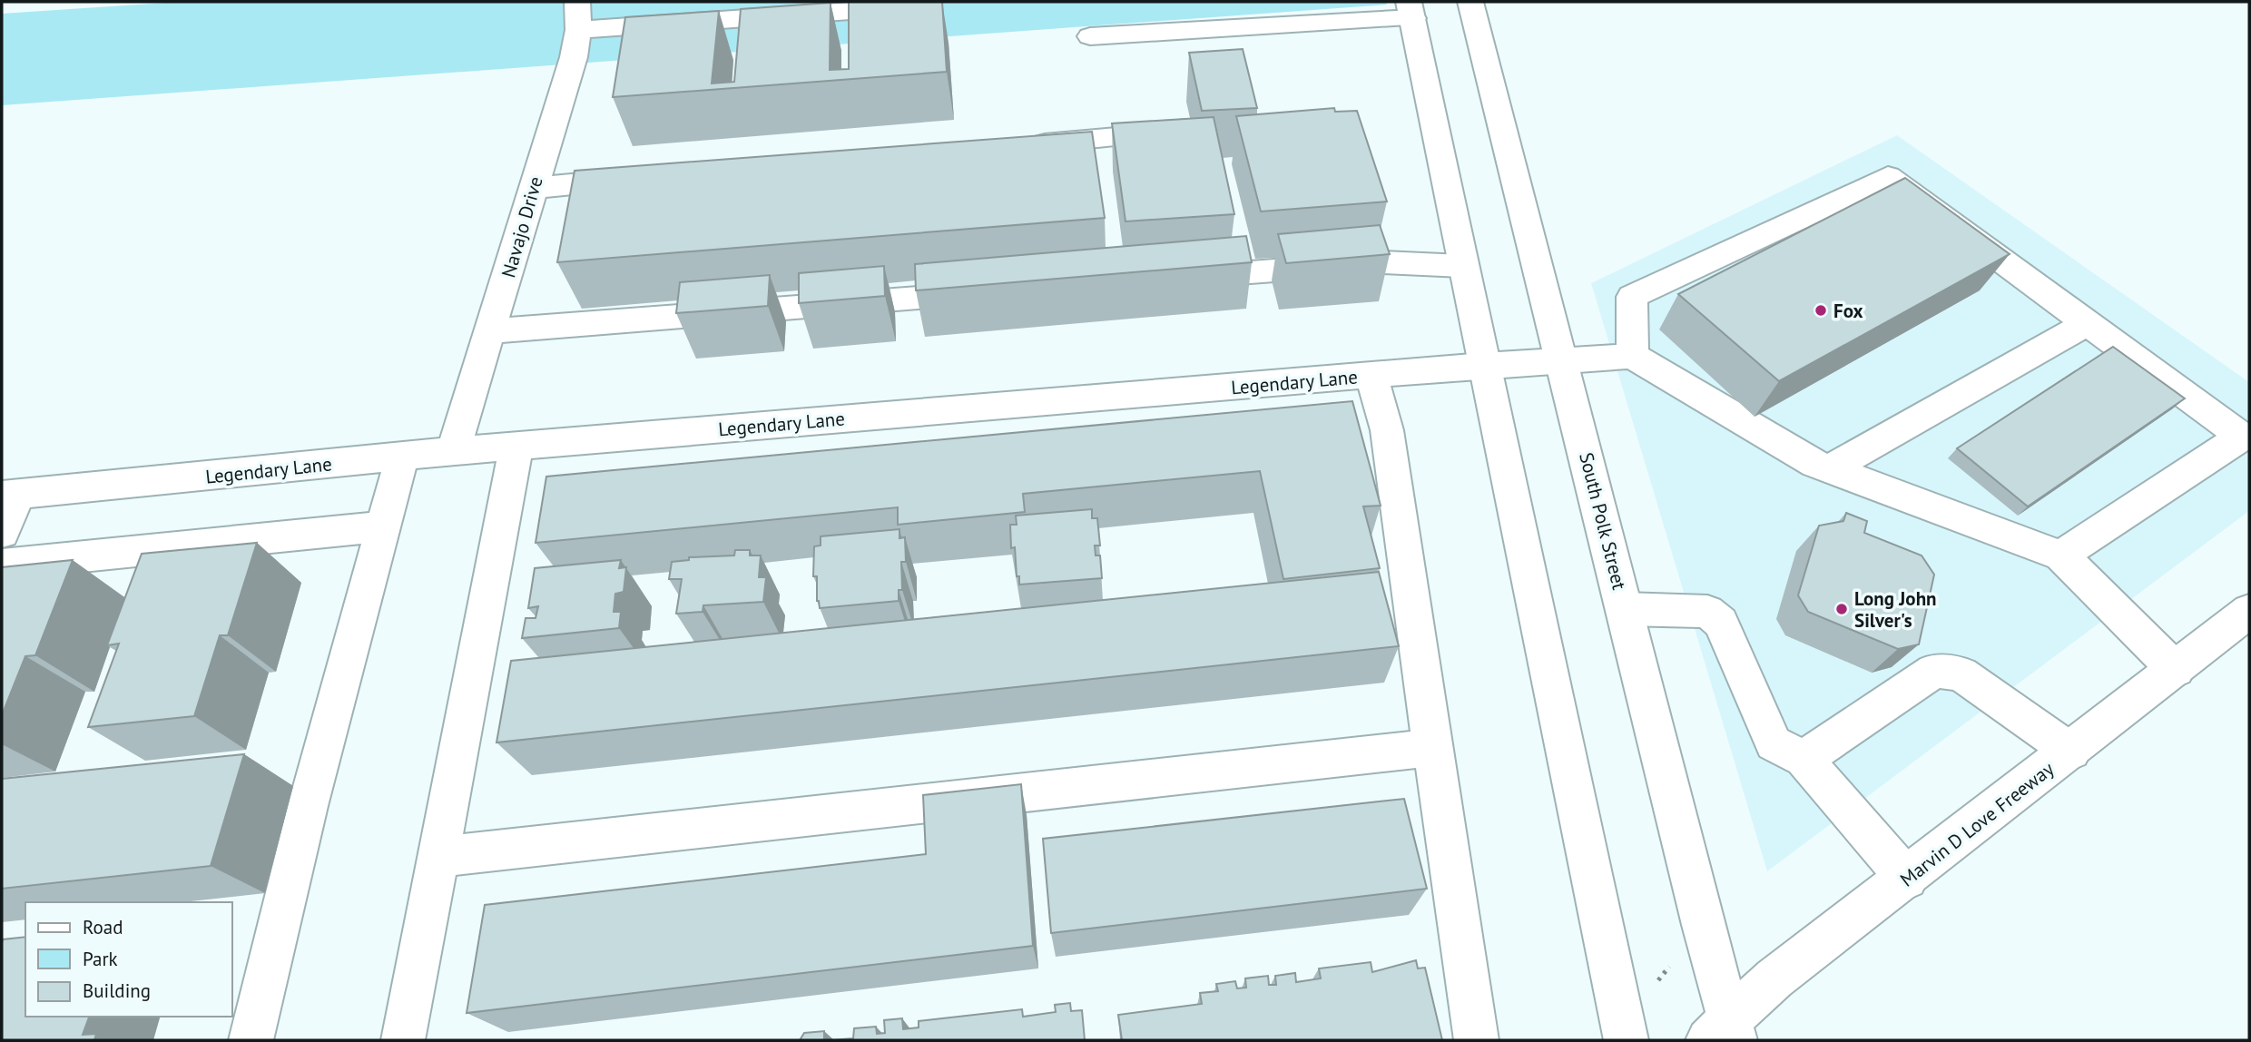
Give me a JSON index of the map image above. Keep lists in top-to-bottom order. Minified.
{"streets":{"main road":["Navajo Drive","Legendary Lane","South Polk Street","Marvin D Love Freeway"]},"crossings":[["Navajo Drive","Legendary Lane"],["Legendary Lane","South Polk Street"],["South Polk Street","Marvin D Love Freeway"]],"places":["Fox","Long John Silver's"],"legend":["Road","Park","Building"]}
